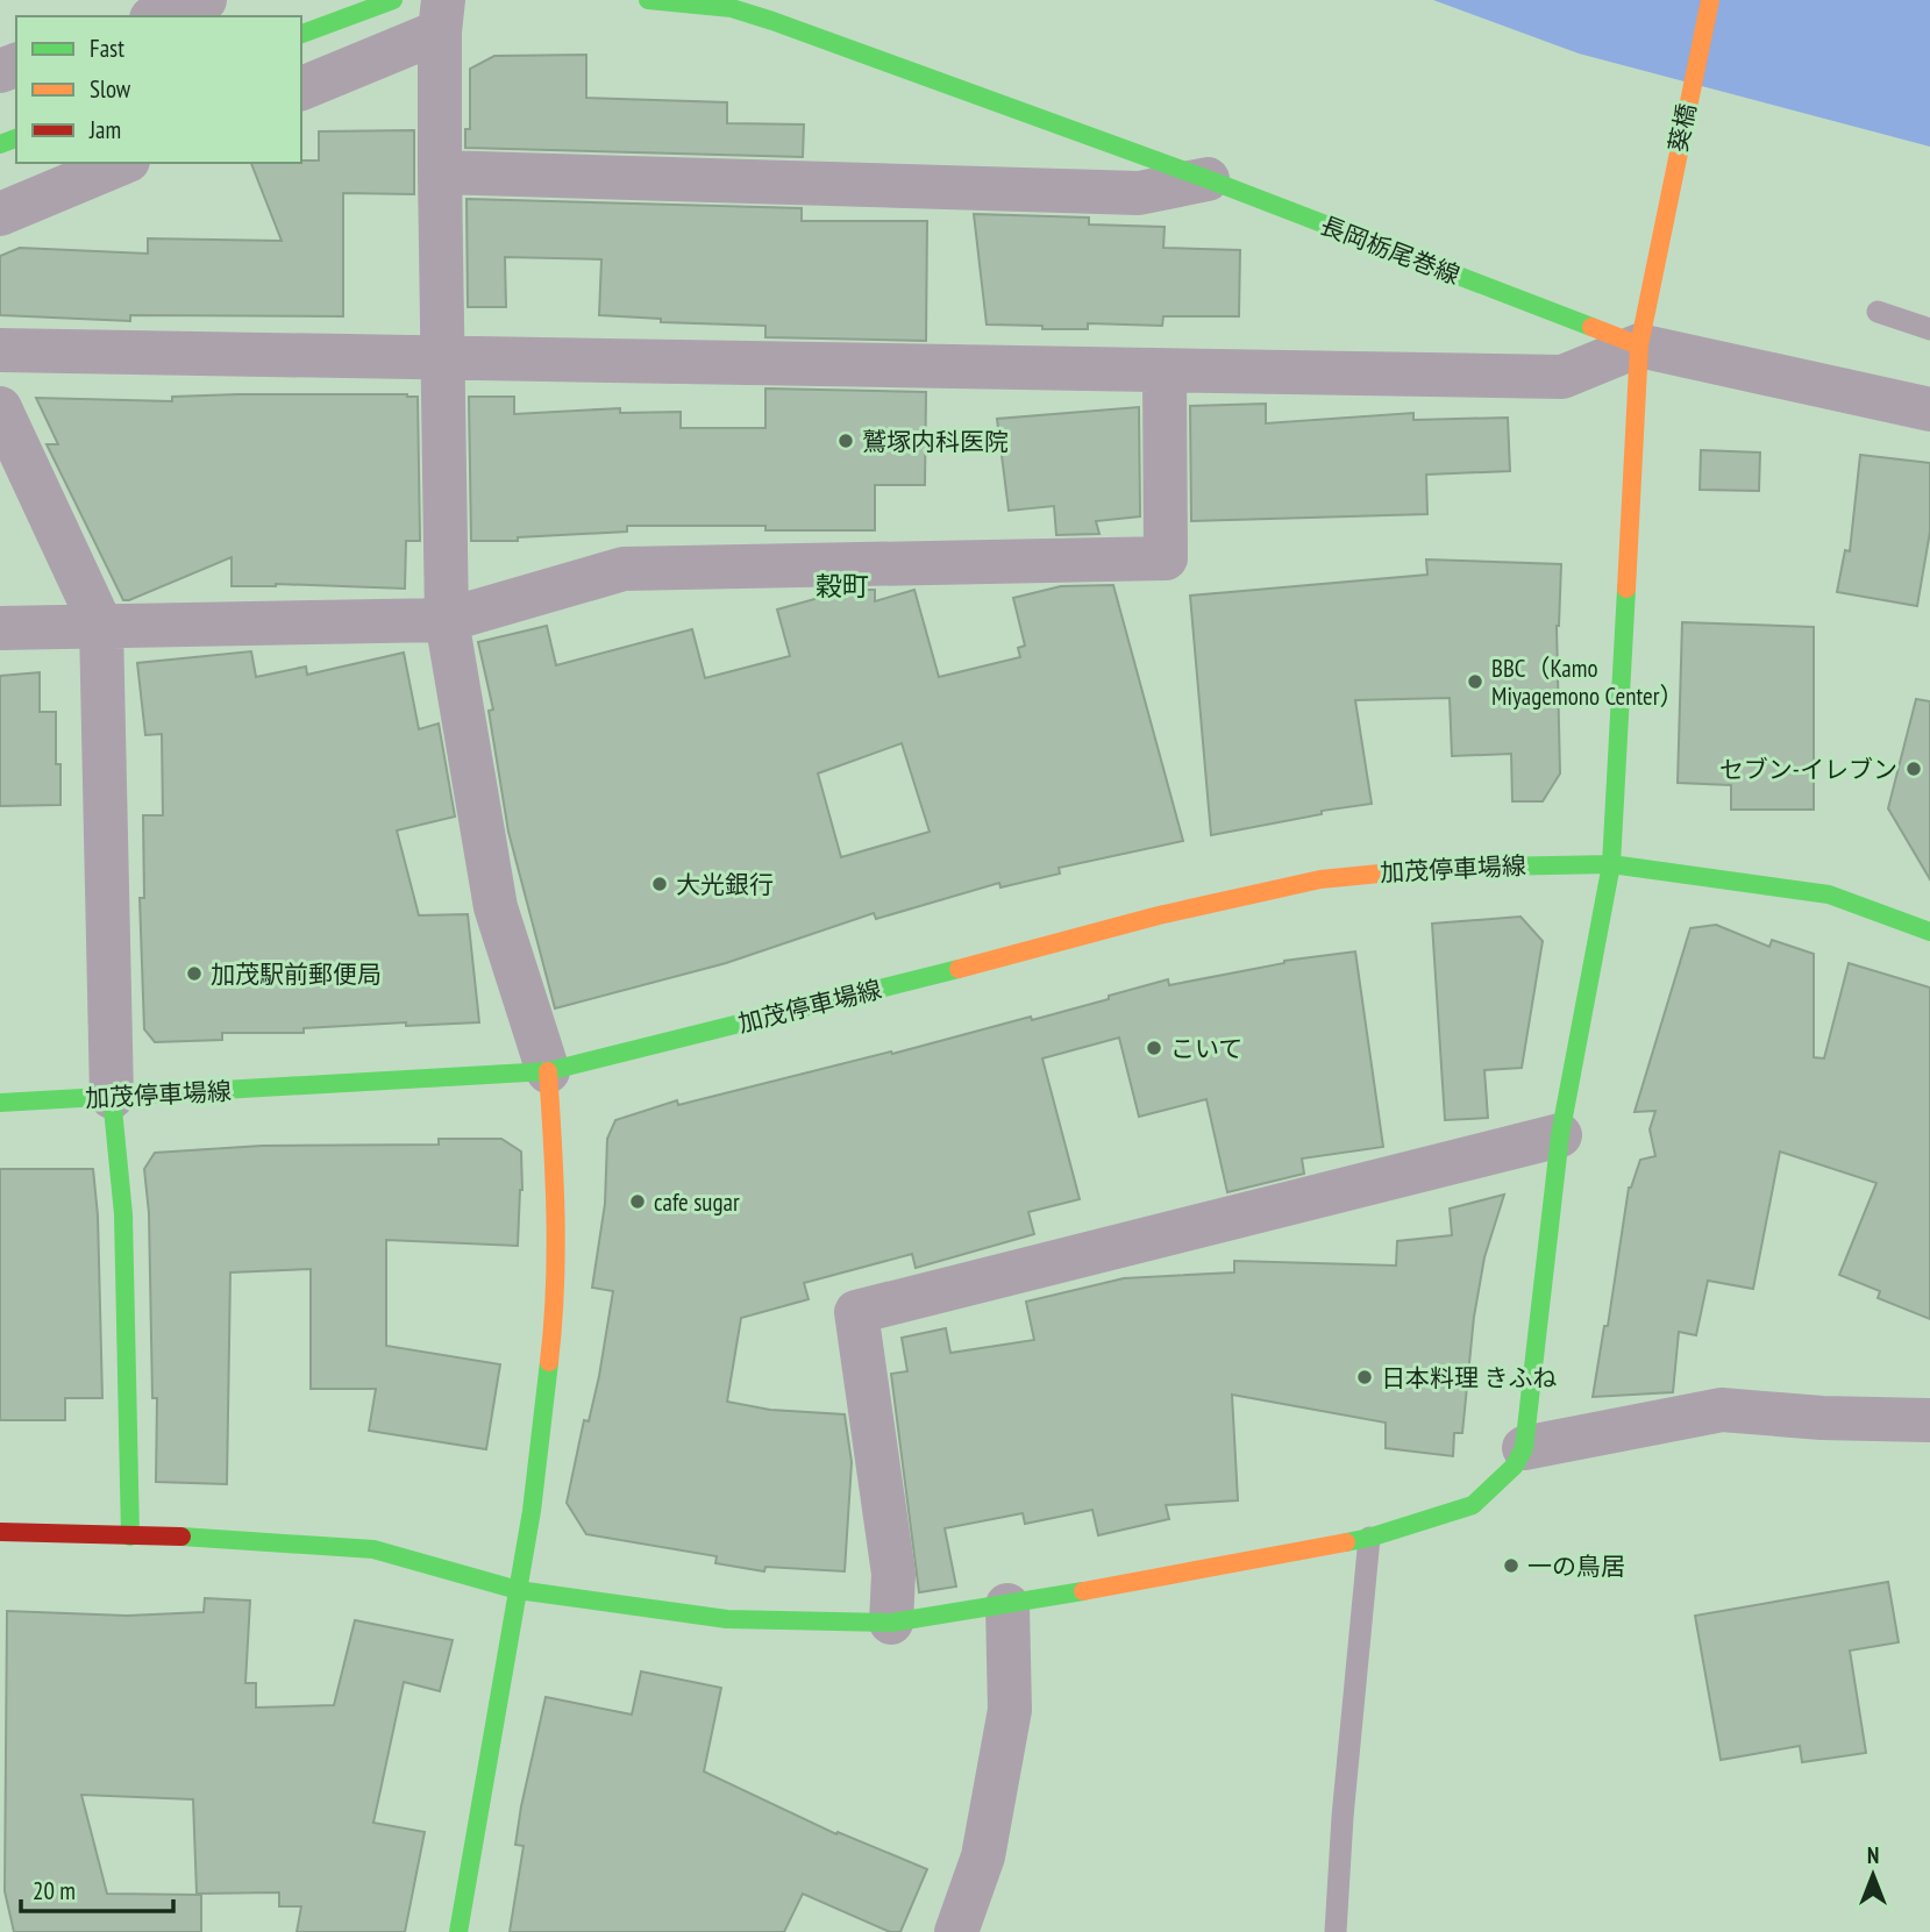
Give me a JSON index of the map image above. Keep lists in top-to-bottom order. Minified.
{"streets":{"street":["葵橋","長岡栃尾巻線","加茂停車場線"]},"crossings":[["葵橋","長岡栃尾巻線"]],"districts":["穀町"],"places":["鷲塚内科医院","BBC（Kamo Miyagemono Center）","セブン-イレブン","大光銀行","加茂駅前郵便局","こいて","cafe sugar","日本料理 きふね","一の鳥居"],"legend":["Fast","Slow","Jam"],"scale_bar":"20 m","north":"top"}
